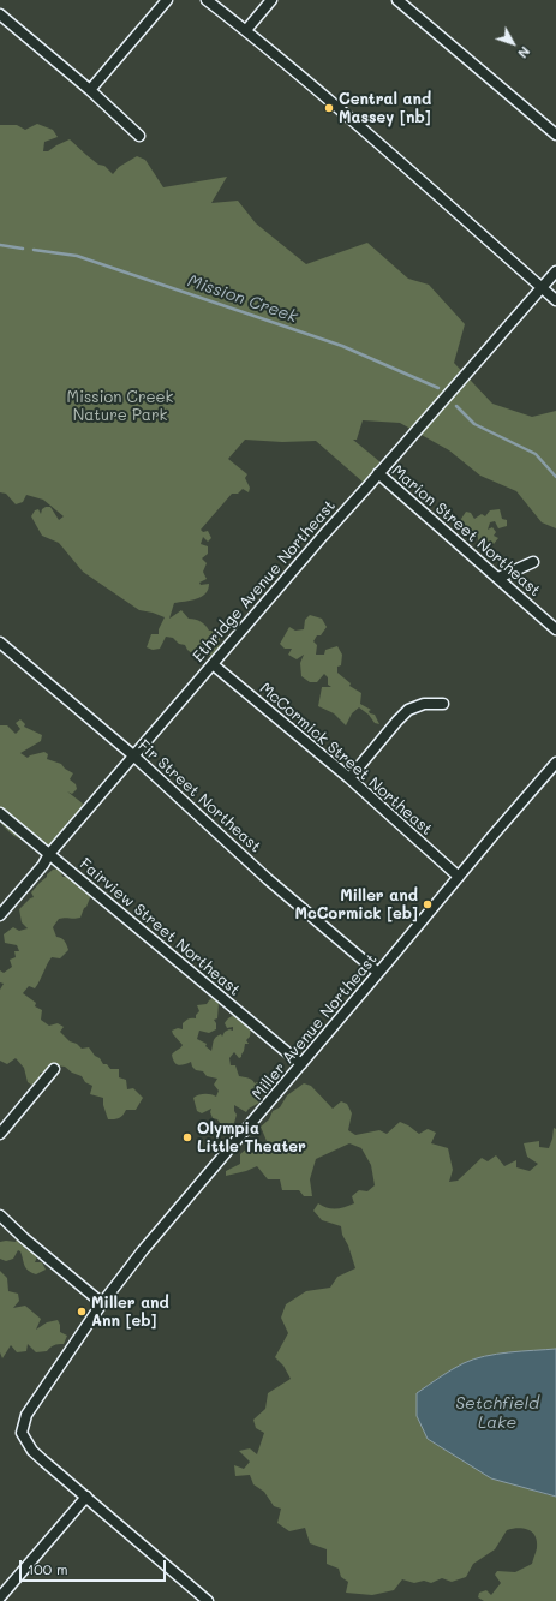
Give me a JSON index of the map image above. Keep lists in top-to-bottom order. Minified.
{"streets":{"street":["Marion Street Northeast","Ethridge Avenue Northeast","McCormick Street Northeast","Fir Street Northeast","Fairview Street Northeast","Miller Avenue Northeast"]},"crossings":[["Marion Street Northeast","Ethridge Avenue Northeast"],["Ethridge Avenue Northeast","McCormick Street Northeast"],["Ethridge Avenue Northeast","Fir Street Northeast"],["Ethridge Avenue Northeast","Fairview Street Northeast"],["McCormick Street Northeast","Miller Avenue Northeast"],["Fir Street Northeast","Miller Avenue Northeast"],["Fairview Street Northeast","Miller Avenue Northeast"]],"water":["Mission Creek","Setchfield Lake"],"parks":["Mission Creek Nature Park"],"places":["Central and Massey [nb]","Miller and McCormick [eb]","Olympia Little Theater","Miller and Ann [eb]"],"scale_bar":"100 m","north":"bottom right"}
